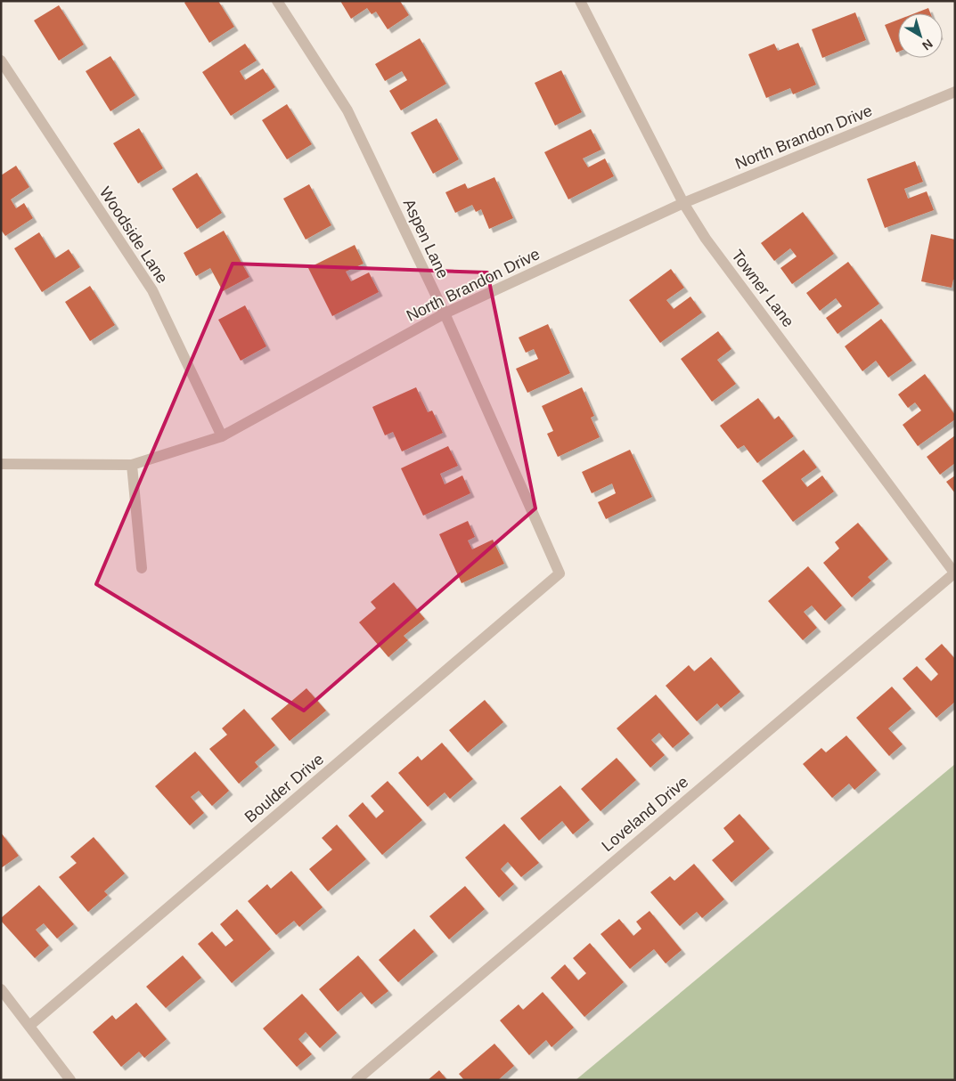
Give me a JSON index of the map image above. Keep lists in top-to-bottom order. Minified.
{"streets":{"street":["North Brandon Drive","Woodside Lane","Aspen Lane","Towner Lane","Boulder Drive","Loveland Drive"]},"crossings":[["North Brandon Drive","Woodside Lane"],["North Brandon Drive","Aspen Lane"],["North Brandon Drive","Towner Lane"],["Aspen Lane","Boulder Drive"],["Towner Lane","Loveland Drive"]],"north":"bottom right"}
